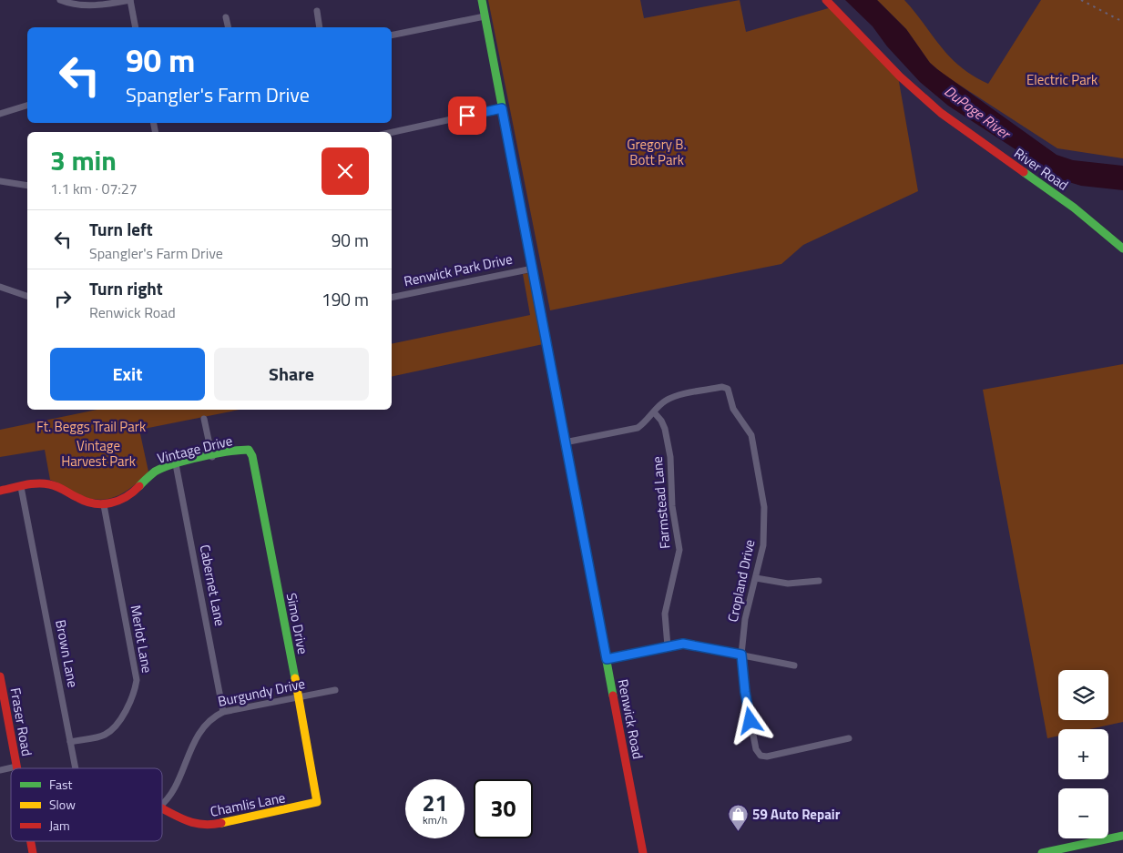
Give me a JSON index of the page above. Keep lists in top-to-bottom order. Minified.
{"streets":{"street":["River Road","Renwick Park Drive","Vintage Drive","Farmstead Lane","Cropland Drive","Cabernet Lane","Simo Drive","Merlot Lane","Brown Lane","Burgundy Drive","Renwick Road","Fraser Road","Chamlis Lane"]},"crossings":[["Renwick Park Drive","Renwick Road"],["Vintage Drive","Cabernet Lane"],["Vintage Drive","Simo Drive"],["Vintage Drive","Merlot Lane"],["Farmstead Lane","Cropland Drive"],["Cabernet Lane","Burgundy Drive"],["Simo Drive","Burgundy Drive"],["Simo Drive","Chamlis Lane"],["Merlot Lane","Brown Lane"]],"water":["DuPage River"],"parks":["Electric Park","Gregory B. Bott Park","Ft. Beggs Trail Park","Vintage Harvest Park"],"places":{"shop":["59 Auto Repair"]},"legend":["Fast","Slow","Jam"],"page":{"turn":["90 m","Spangler's Farm Drive"],"heading":["3 min","1.1 km · 07:27"],"list":[{"name":"Turn left","note":"Spangler's Farm Drive","value":"90 m"},{"name":"Turn right","note":"Renwick Road","value":"190 m"}],"buttons":["Exit","Share"],"map_buttons":["+","−"],"speed":"21 km/h","limit":"30"}}
